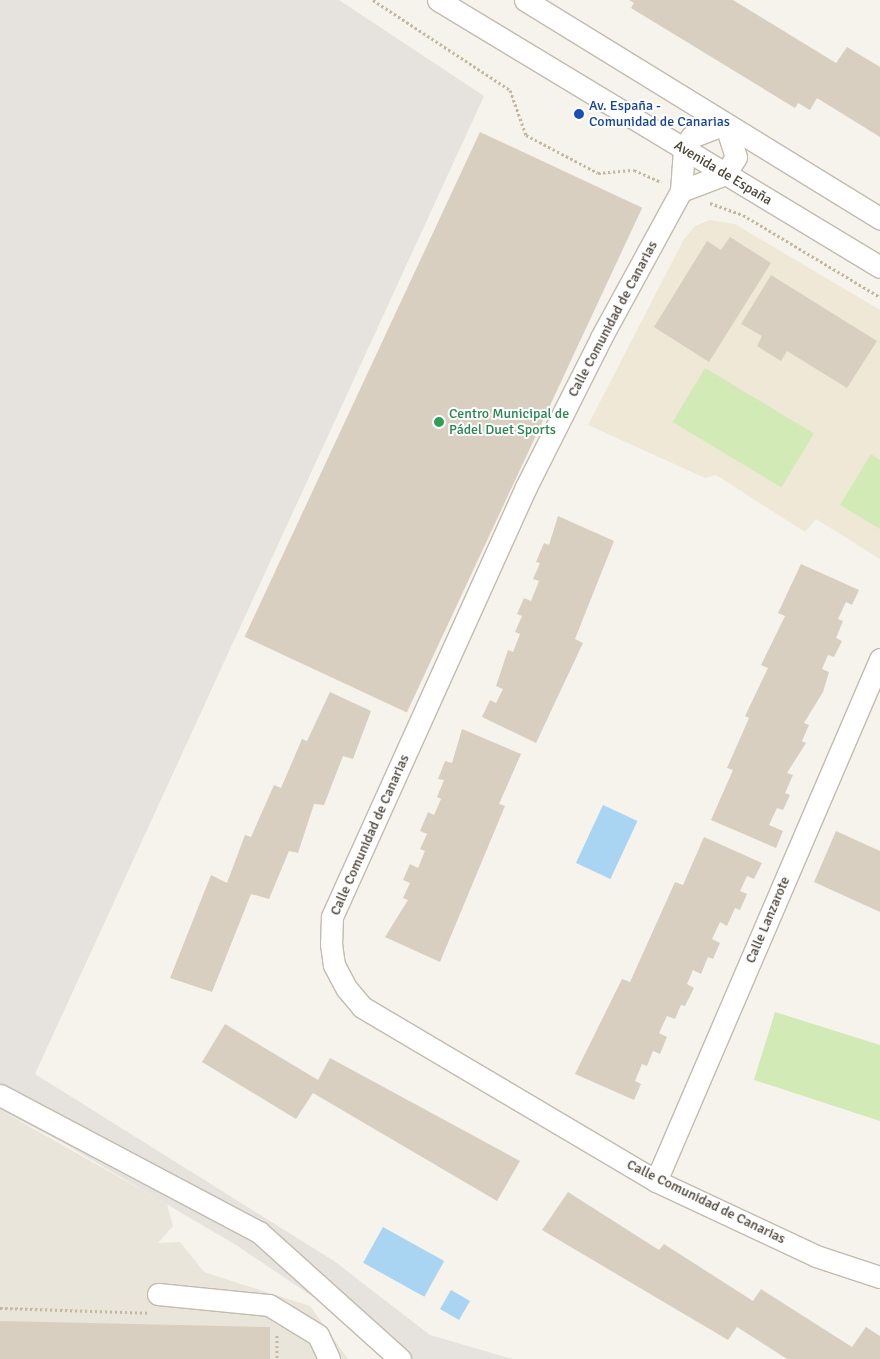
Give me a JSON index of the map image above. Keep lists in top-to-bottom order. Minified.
{"streets":{"street":["Avenida de España","Calle Comunidad de Canarias","Calle Lanzarote"]},"crossings":[["Avenida de España","Calle Comunidad de Canarias"],["Calle Comunidad de Canarias","Calle Lanzarote"]],"places":["Av. España - Comunidad de Canarias","Centro Municipal de Pádel Duet Sports"]}
